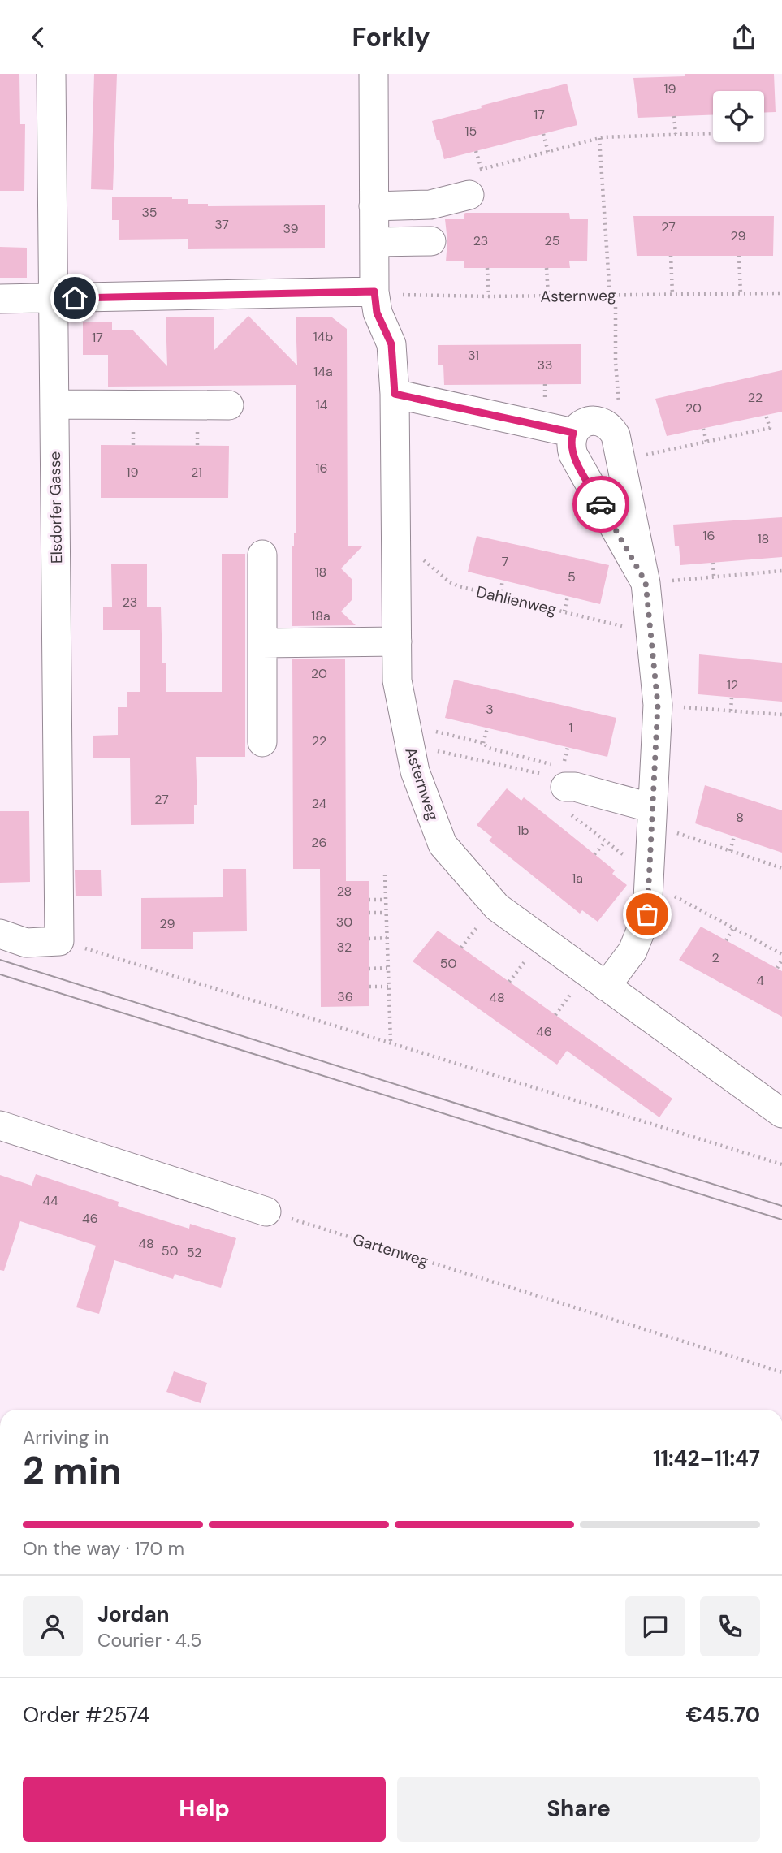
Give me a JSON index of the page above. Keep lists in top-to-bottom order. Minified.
{"streets":{"street":["Asternweg","Elsdorfer Gasse"],"path":["Dahlienweg","Gartenweg"]},"crossings":[["Asternweg","Dahlienweg"]],"house_numbers":["19","17","15","35","37","27","39","29","23","25","14b","17","31","33","14a","22","14","20","16","19","21","16","18","7","18","5","23","18a","20","12","3","1","22","27","24","8","1b","26","1a","28","30","29","32","2","50","4","36","48","46","44","46","48","50","52"],"page":{"header":"Forkly","heading":["2 min","Arriving in","11:42–11:47"],"panel":["Jordan","Courier · 4.5","Order #2574","€45.70"],"bar":"On the way · 170 m","buttons":["Help","Share"]}}
